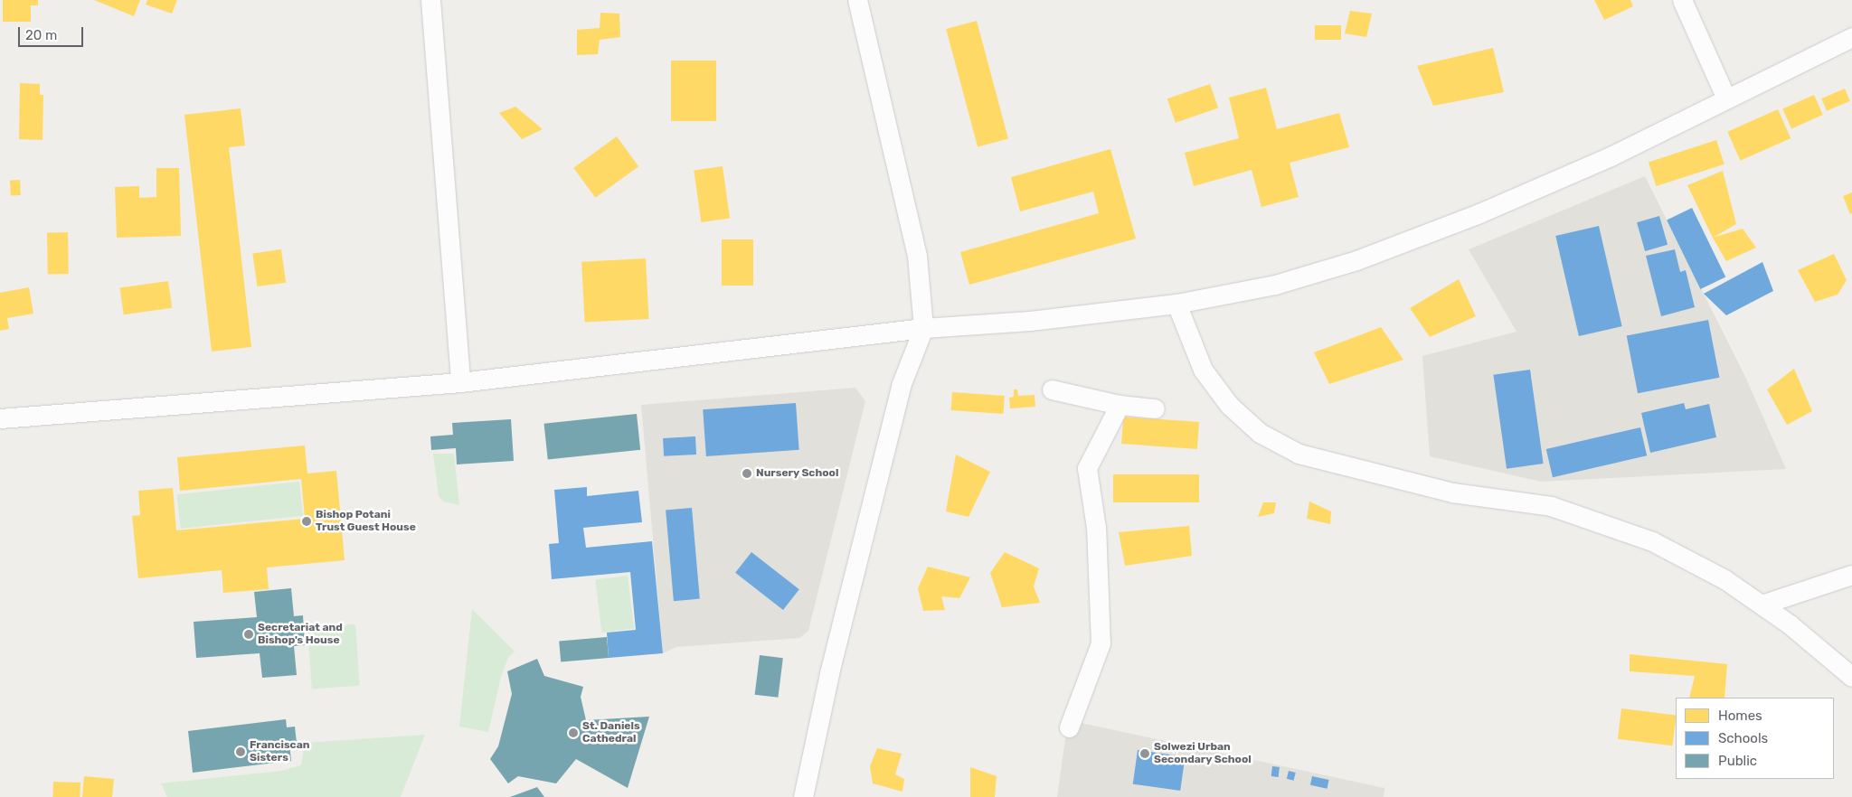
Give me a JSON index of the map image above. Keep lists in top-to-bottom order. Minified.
{"places":["Nursery School","Bishop Potani Trust Guest House","Secretariat and Bishop's House","St. Daniels Cathedral","Franciscan Sisters","Solwezi Urban Secondary School"],"legend":["Homes","Schools","Public"],"scale_bar":"20 m"}
